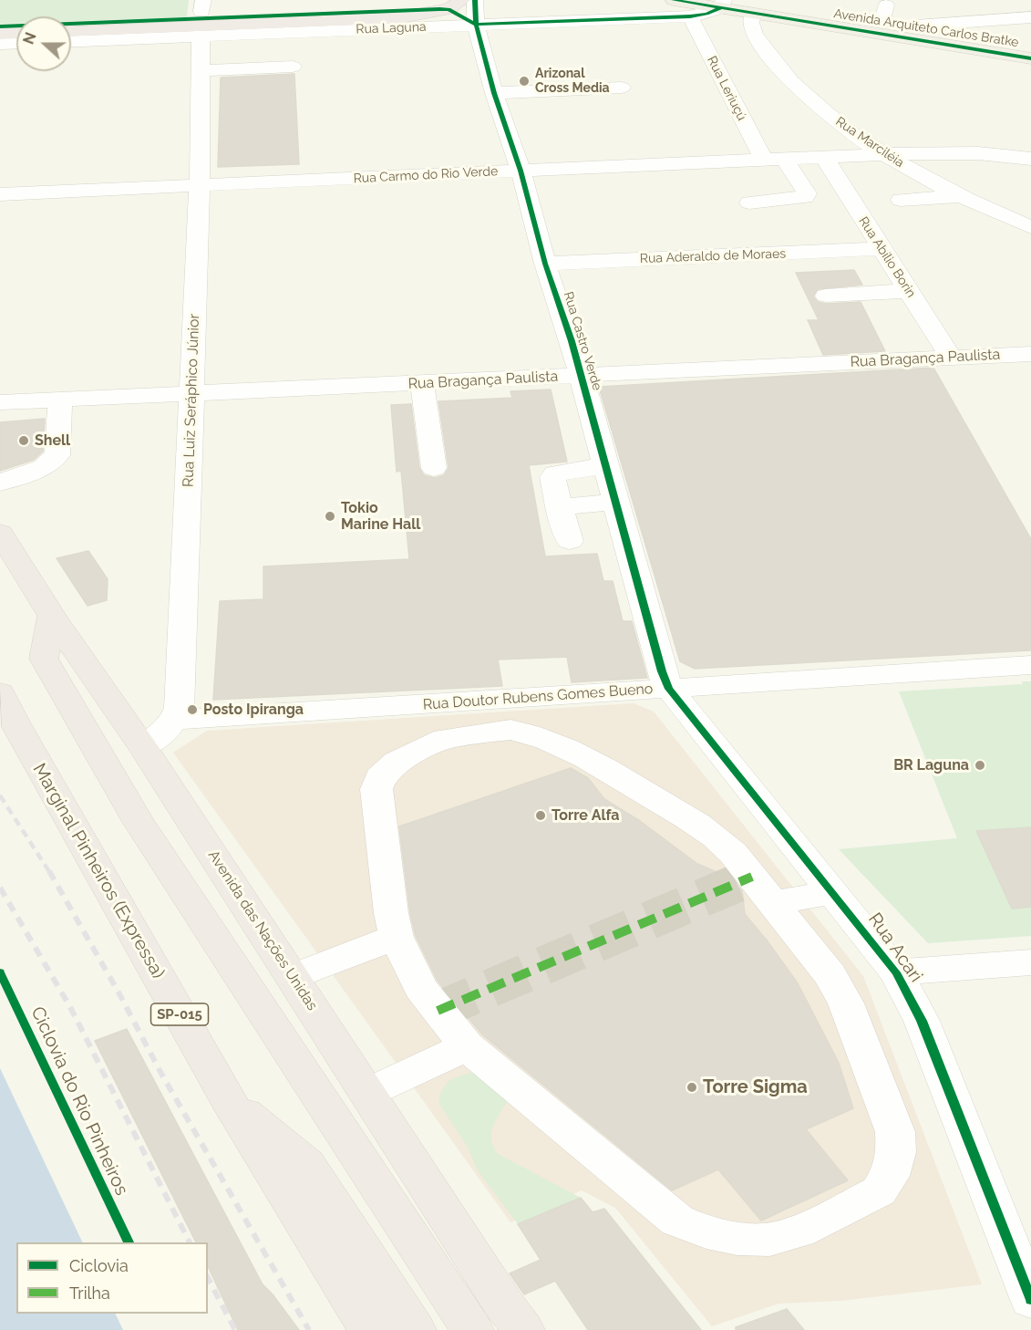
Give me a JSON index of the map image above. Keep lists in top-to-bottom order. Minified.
{"streets":{"highway":["Marginal Pinheiros (Expressa)","Avenida das Nações Unidas","SP-015"],"main road":["Avenida Arquiteto Carlos Bratke"],"street":["Rua Laguna","Rua Leriuçú","Rua Marciléia","Rua Carmo do Rio Verde","Rua Aderaldo de Moraes","Rua Abílio Borin","Rua Castro Verde","Rua Bragança Paulista","Rua Luiz Seráphico Júnior","Rua Doutor Rubens Gomes Bueno","Rua Acari"],"cycle path":["Ciclovia do Rio Pinheiros"]},"crossings":[["Rua Laguna","Avenida Arquiteto Carlos Bratke"],["Rua Laguna","Rua Leriuçú"],["Rua Laguna","Rua Castro Verde"],["Rua Laguna","Rua Luiz Seráphico Júnior"],["Avenida Arquiteto Carlos Bratke","Rua Marciléia"],["Rua Leriuçú","Rua Carmo do Rio Verde"],["Rua Marciléia","Rua Carmo do Rio Verde"],["Rua Carmo do Rio Verde","Rua Abílio Borin"],["Rua Carmo do Rio Verde","Rua Castro Verde"],["Rua Carmo do Rio Verde","Rua Luiz Seráphico Júnior"],["Rua Aderaldo de Moraes","Rua Abílio Borin"],["Rua Aderaldo de Moraes","Rua Castro Verde"],["Rua Abílio Borin","Rua Bragança Paulista"],["Rua Castro Verde","Rua Bragança Paulista"],["Rua Castro Verde","Rua Doutor Rubens Gomes Bueno"],["Rua Castro Verde","Rua Acari"],["Rua Bragança Paulista","Rua Luiz Seráphico Júnior"],["Rua Luiz Seráphico Júnior","Rua Doutor Rubens Gomes Bueno"],["Rua Doutor Rubens Gomes Bueno","Rua Acari"]],"places":["Arizonal Cross Media","Shell","Tokio Marine Hall","Posto Ipiranga","BR Laguna","Torre Alfa","Torre Sigma"],"legend":["Ciclovia","Trilha"],"north":"left"}
